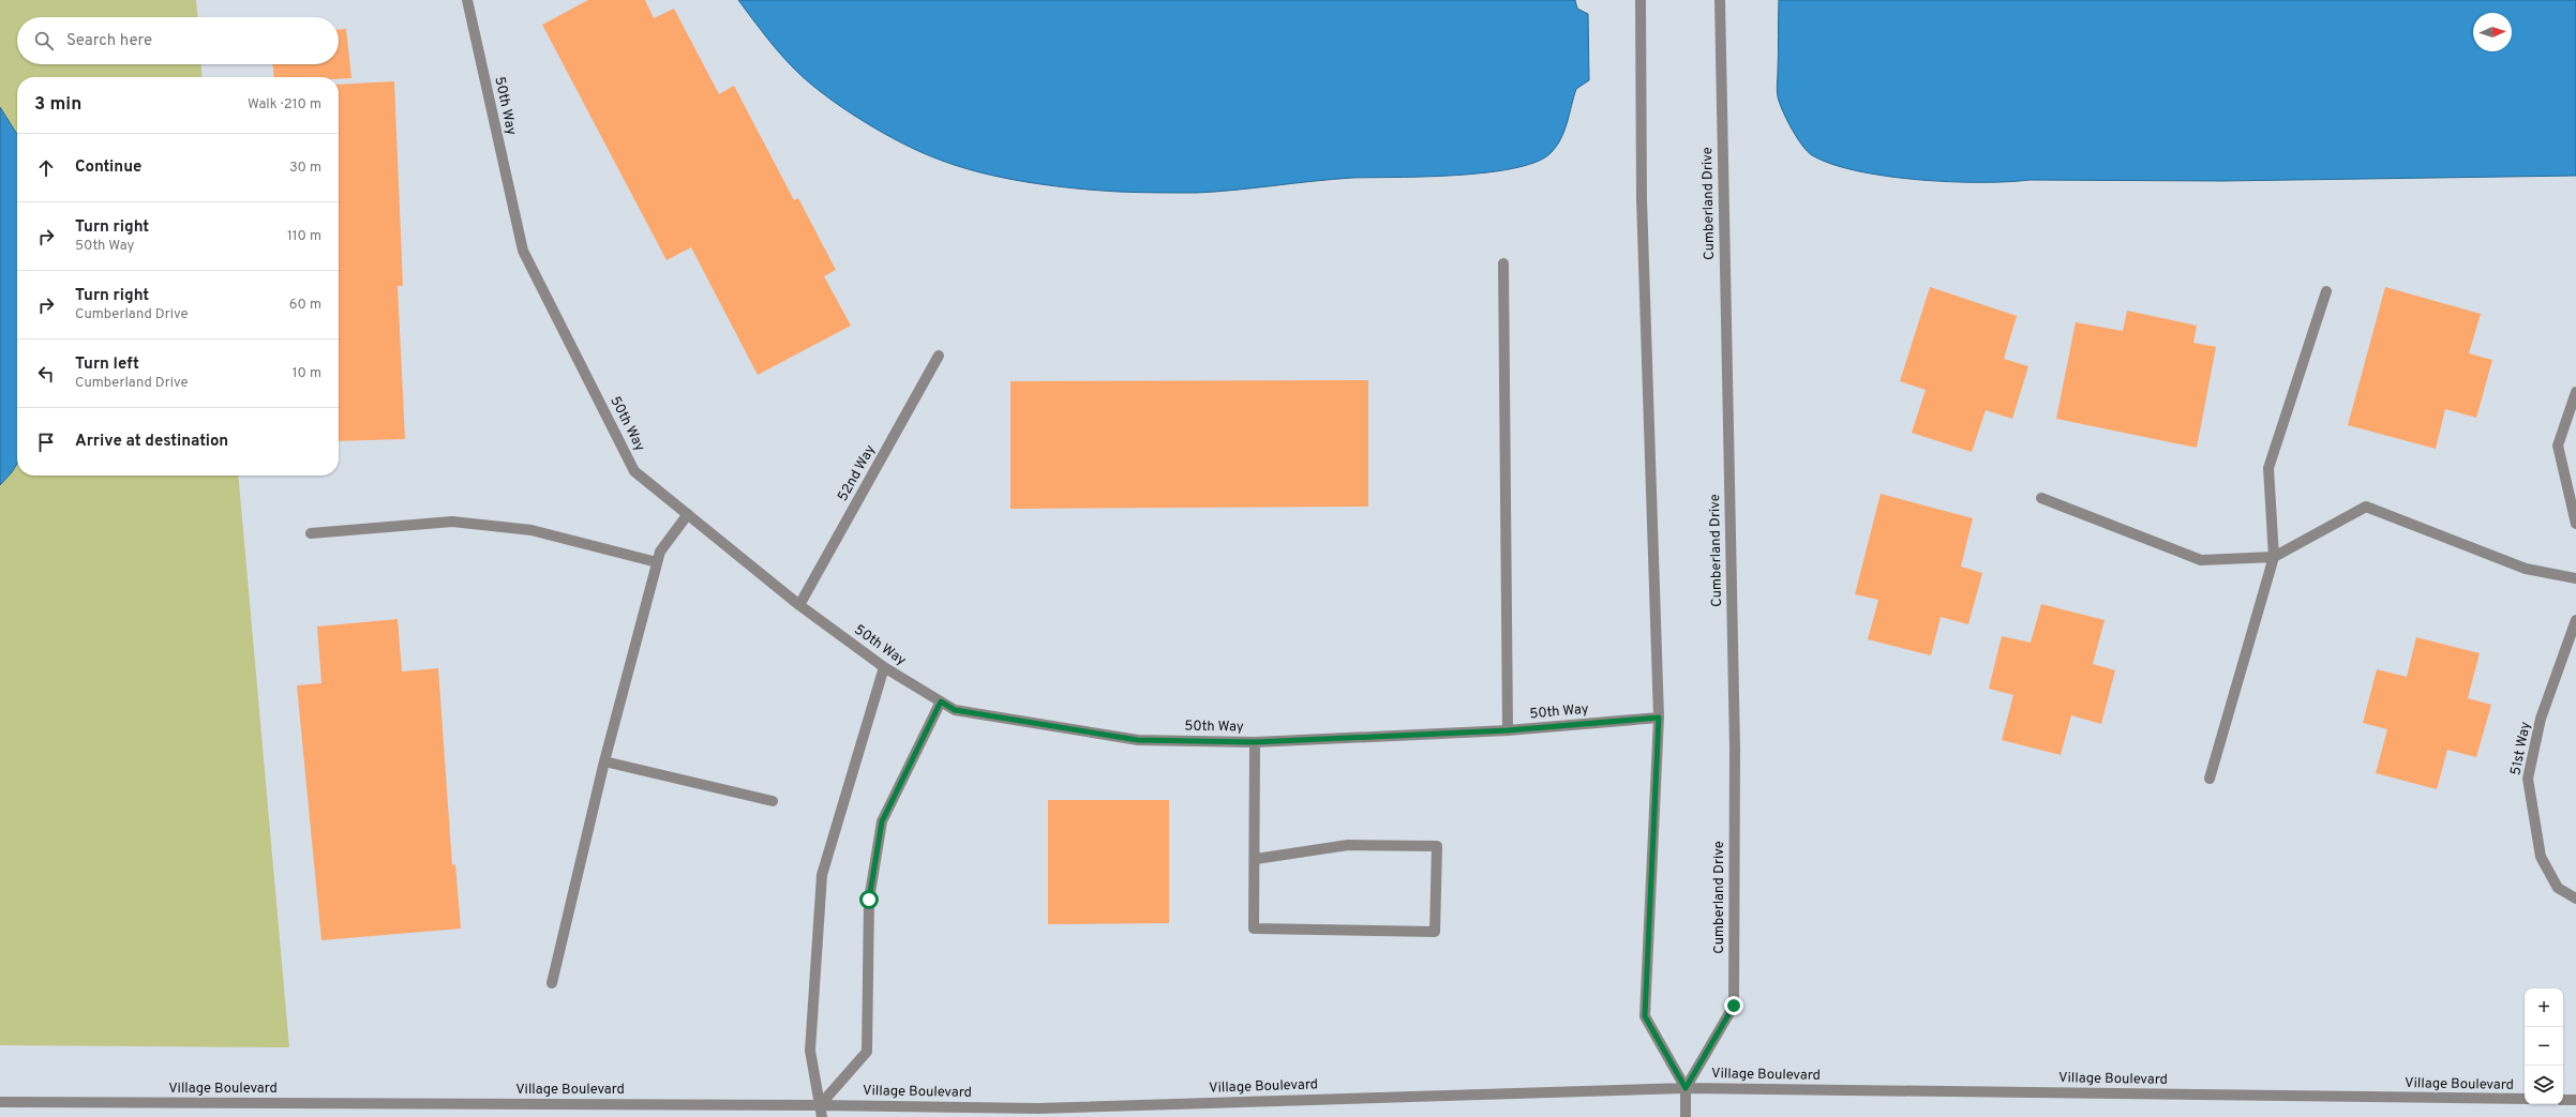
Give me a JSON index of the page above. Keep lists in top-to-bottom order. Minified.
{"streets":{"street":["50th Way","Cumberland Drive","52nd Way","51st Way","Village Boulevard"]},"crossings":[["50th Way","52nd Way"],["Cumberland Drive","Village Boulevard"]],"north":"right","page":{"search":"Search here","heading":["3 min","Walk · 210 m"],"list":[["Continue","30 m"],["Turn right","50th Way","110 m"],["Turn right","Cumberland Drive","60 m"],["Turn left","Cumberland Drive","10 m"],"Arrive at destination"],"map_buttons":["+","−"]}}
